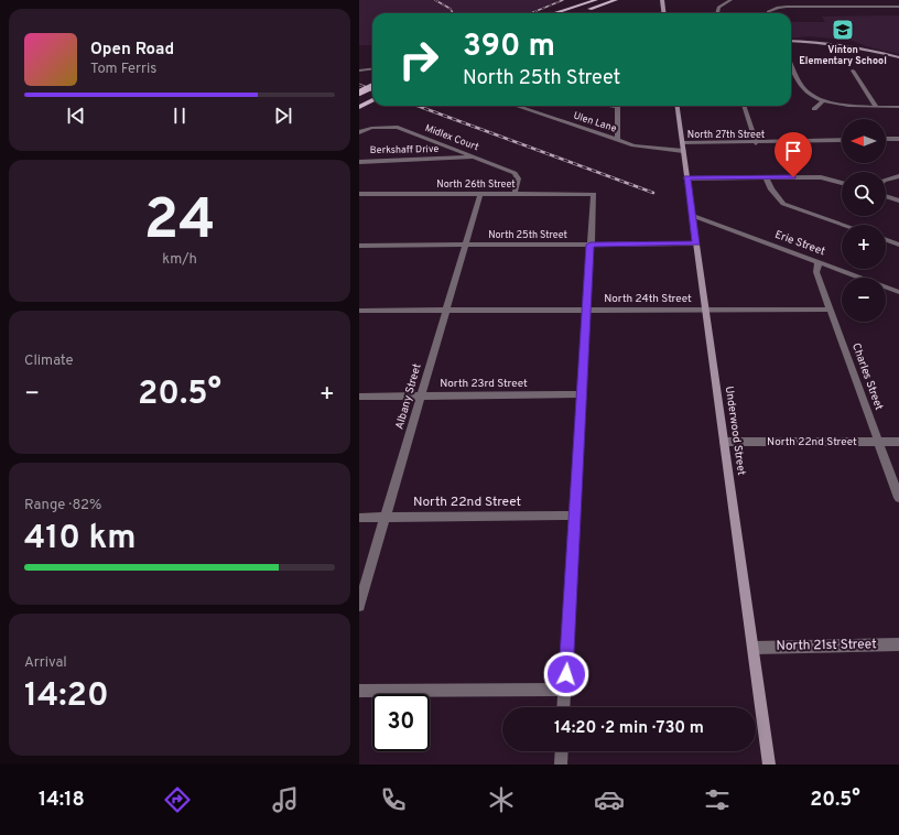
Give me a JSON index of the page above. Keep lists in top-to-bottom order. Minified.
{"streets":{"street":["Ulen Lane","North 27th Street","Midlex Court","Berkshaff Drive","North 26th Street","North 25th Street","Erie Street","North 24th Street","Charles Street","North 23rd Street","Albany Street","Underwood Street","North 22nd Street","North 21st Street"]},"crossings":[["Ulen Lane","North 27th Street"],["Ulen Lane","Underwood Street"],["North 27th Street","Underwood Street"],["Midlex Court","Berkshaff Drive"],["Midlex Court","North 26th Street"],["North 26th Street","North 25th Street"],["North 26th Street","Albany Street"],["North 25th Street","Albany Street"],["North 25th Street","Underwood Street"],["Erie Street","Charles Street"],["Erie Street","Underwood Street"],["North 24th Street","Charles Street"],["North 24th Street","Albany Street"],["North 24th Street","Underwood Street"],["Charles Street","North 22nd Street"],["North 23rd Street","Albany Street"],["Albany Street","North 22nd Street"],["Underwood Street","North 22nd Street"],["Underwood Street","North 21st Street"]],"places":{"school or university":["Vinton Elementary School"]},"north":"left","page":{"turn":["390 m","North 25th Street"],"song":["Open Road","Tom Ferris"],"map_buttons":["+","−"],"tile":[["24","km/h"],"Climate",["Range · 82%","410 km"],["Arrival","14:20"]],"heat":["−","20.5°","+"],"limit":"30","trip":"14:20 · 2 min · 730 m","tabs":["14:18","20.5°"]}}
